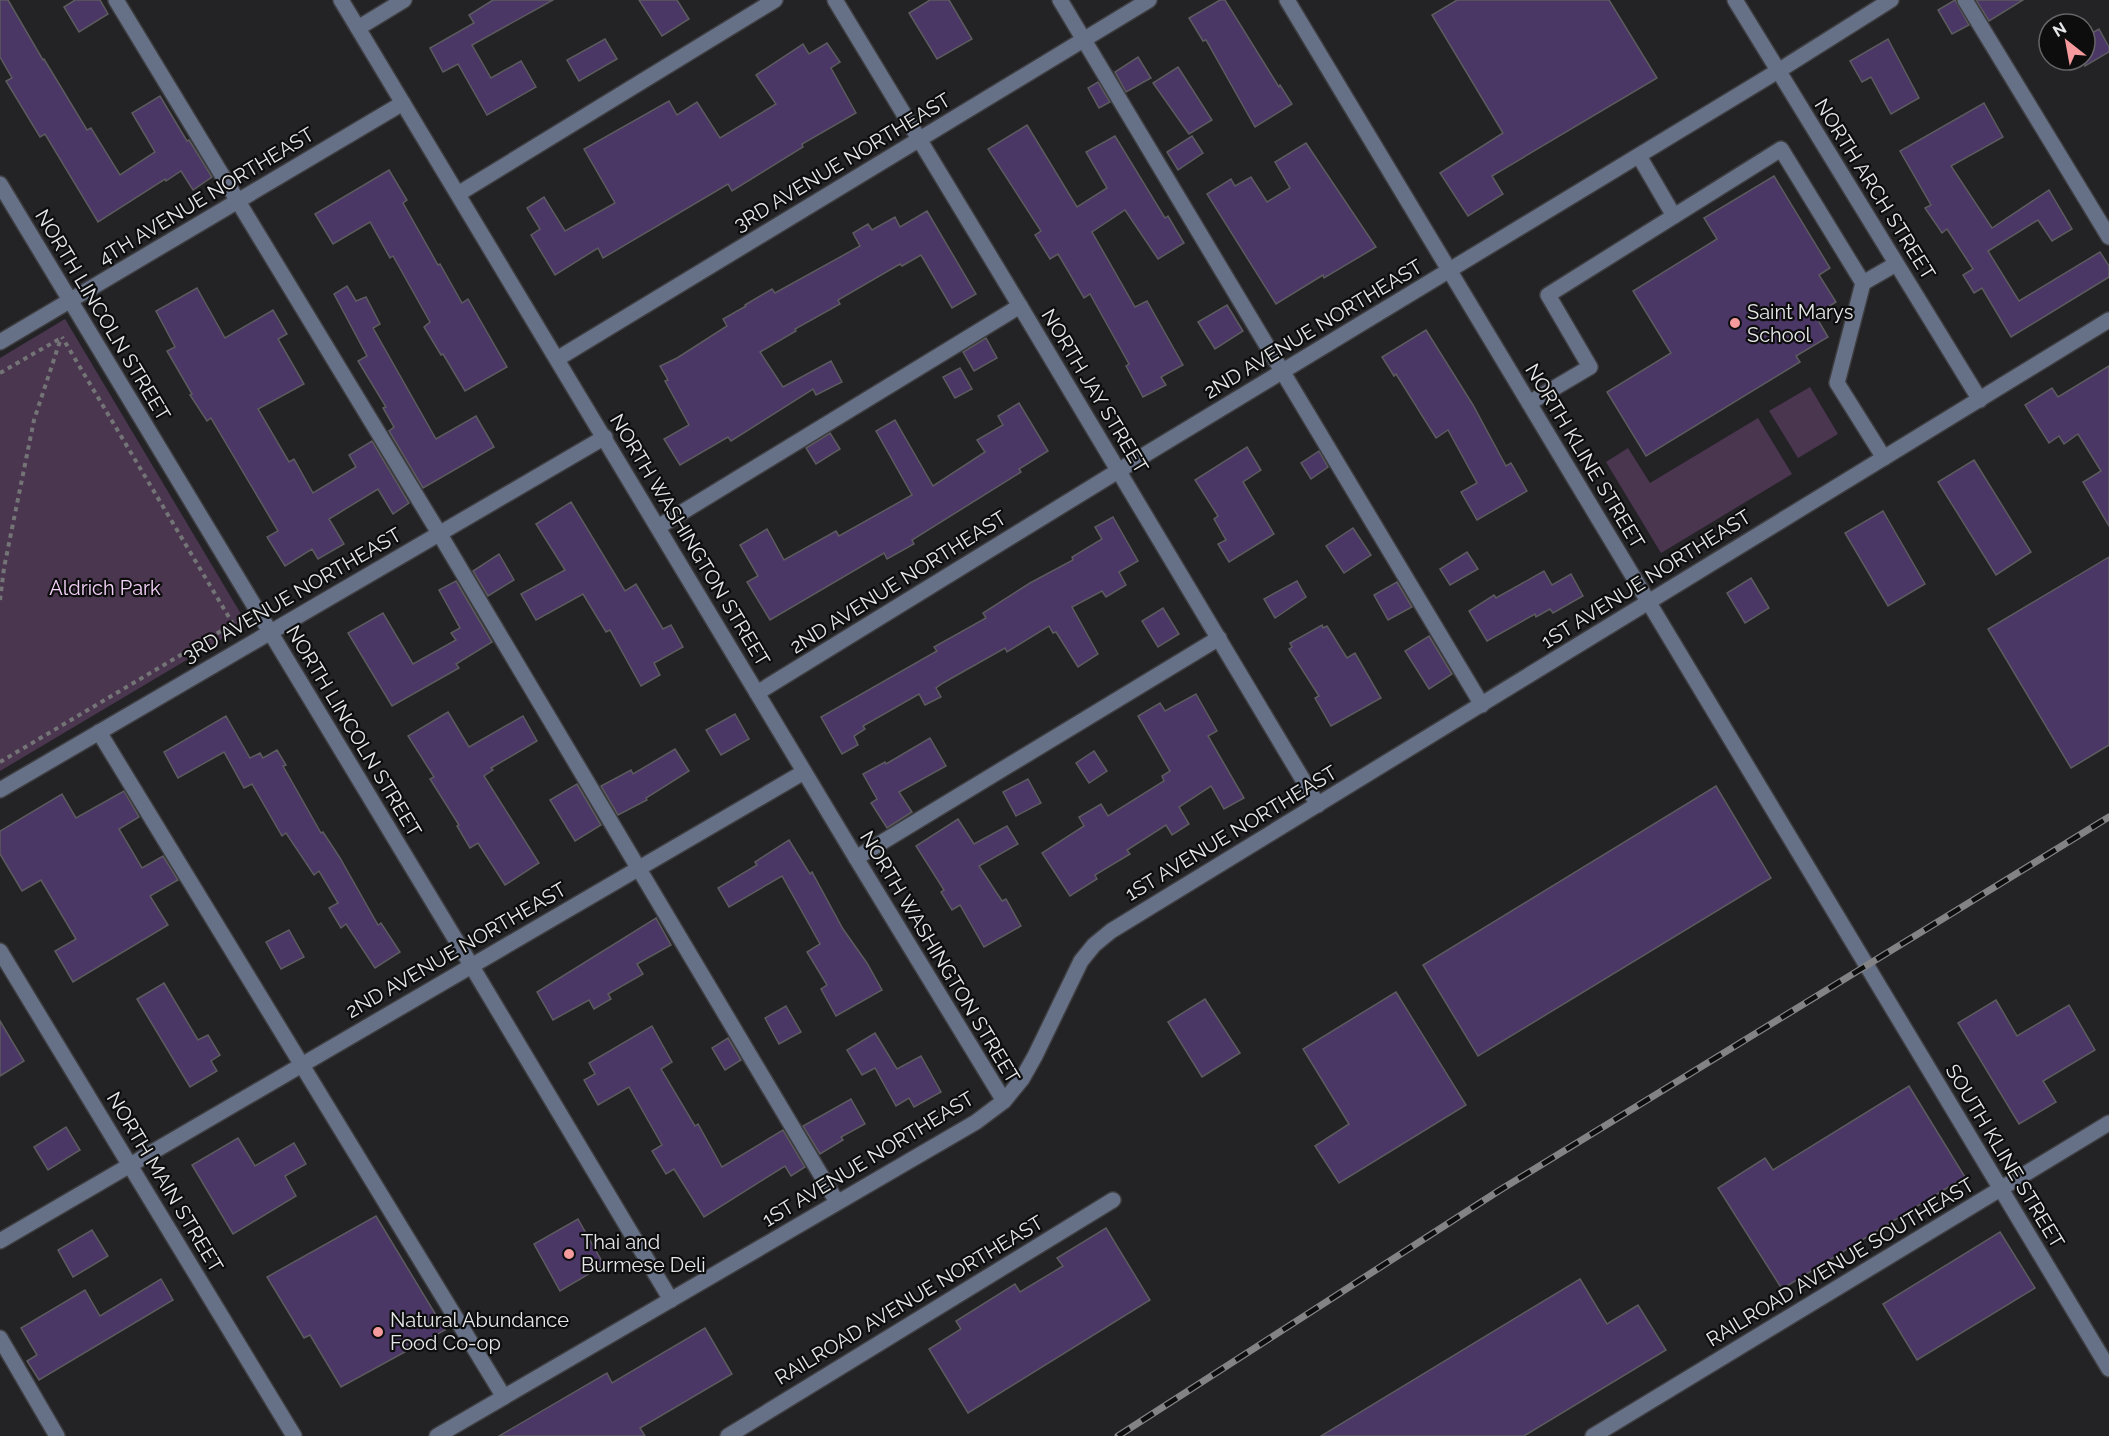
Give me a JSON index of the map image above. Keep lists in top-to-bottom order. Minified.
{"streets":{"street":["3RD AVENUE NORTHEAST","NORTH ARCH STREET","4TH AVENUE NORTHEAST","NORTH LINCOLN STREET","2ND AVENUE NORTHEAST","NORTH JAY STREET","NORTH KLINE STREET","NORTH WASHINGTON STREET","1ST AVENUE NORTHEAST","SOUTH KLINE STREET","NORTH MAIN STREET","RAILROAD AVENUE SOUTHEAST","RAILROAD AVENUE NORTHEAST"]},"crossings":[["3RD AVENUE NORTHEAST","NORTH LINCOLN STREET"],["3RD AVENUE NORTHEAST","NORTH JAY STREET"],["3RD AVENUE NORTHEAST","NORTH WASHINGTON STREET"],["NORTH ARCH STREET","2ND AVENUE NORTHEAST"],["NORTH ARCH STREET","1ST AVENUE NORTHEAST"],["4TH AVENUE NORTHEAST","NORTH LINCOLN STREET"],["4TH AVENUE NORTHEAST","NORTH WASHINGTON STREET"],["NORTH LINCOLN STREET","2ND AVENUE NORTHEAST"],["NORTH LINCOLN STREET","1ST AVENUE NORTHEAST"],["2ND AVENUE NORTHEAST","NORTH JAY STREET"],["2ND AVENUE NORTHEAST","NORTH KLINE STREET"],["2ND AVENUE NORTHEAST","NORTH WASHINGTON STREET"],["2ND AVENUE NORTHEAST","NORTH MAIN STREET"],["NORTH JAY STREET","1ST AVENUE NORTHEAST"],["NORTH KLINE STREET","1ST AVENUE NORTHEAST"],["NORTH KLINE STREET","SOUTH KLINE STREET"],["NORTH WASHINGTON STREET","1ST AVENUE NORTHEAST"],["SOUTH KLINE STREET","RAILROAD AVENUE SOUTHEAST"]],"parks":["Aldrich Park"],"places":["Saint Marys School","Thai and Burmese Deli","Natural Abundance Food Co-op"],"north":"top left"}
